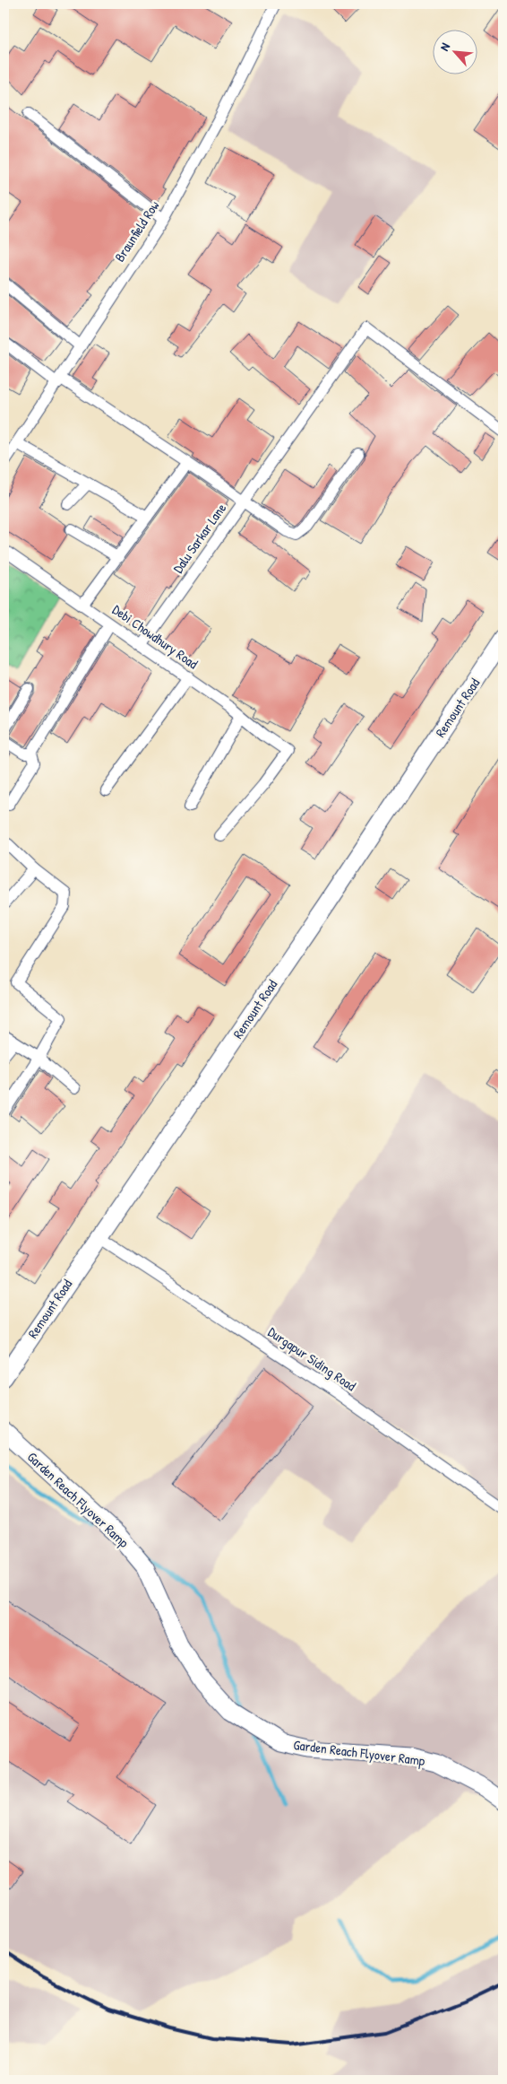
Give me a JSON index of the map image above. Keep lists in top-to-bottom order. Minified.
{"streets":{"street":["Braunfield Row","Dalu Sarkar Lane","Debi Chowdhury Road","Remount Road","Durgapur Siding Road","Garden Reach Flyover Ramp"]},"crossings":[["Dalu Sarkar Lane","Debi Chowdhury Road"],["Remount Road","Durgapur Siding Road"]],"north":"top left"}
